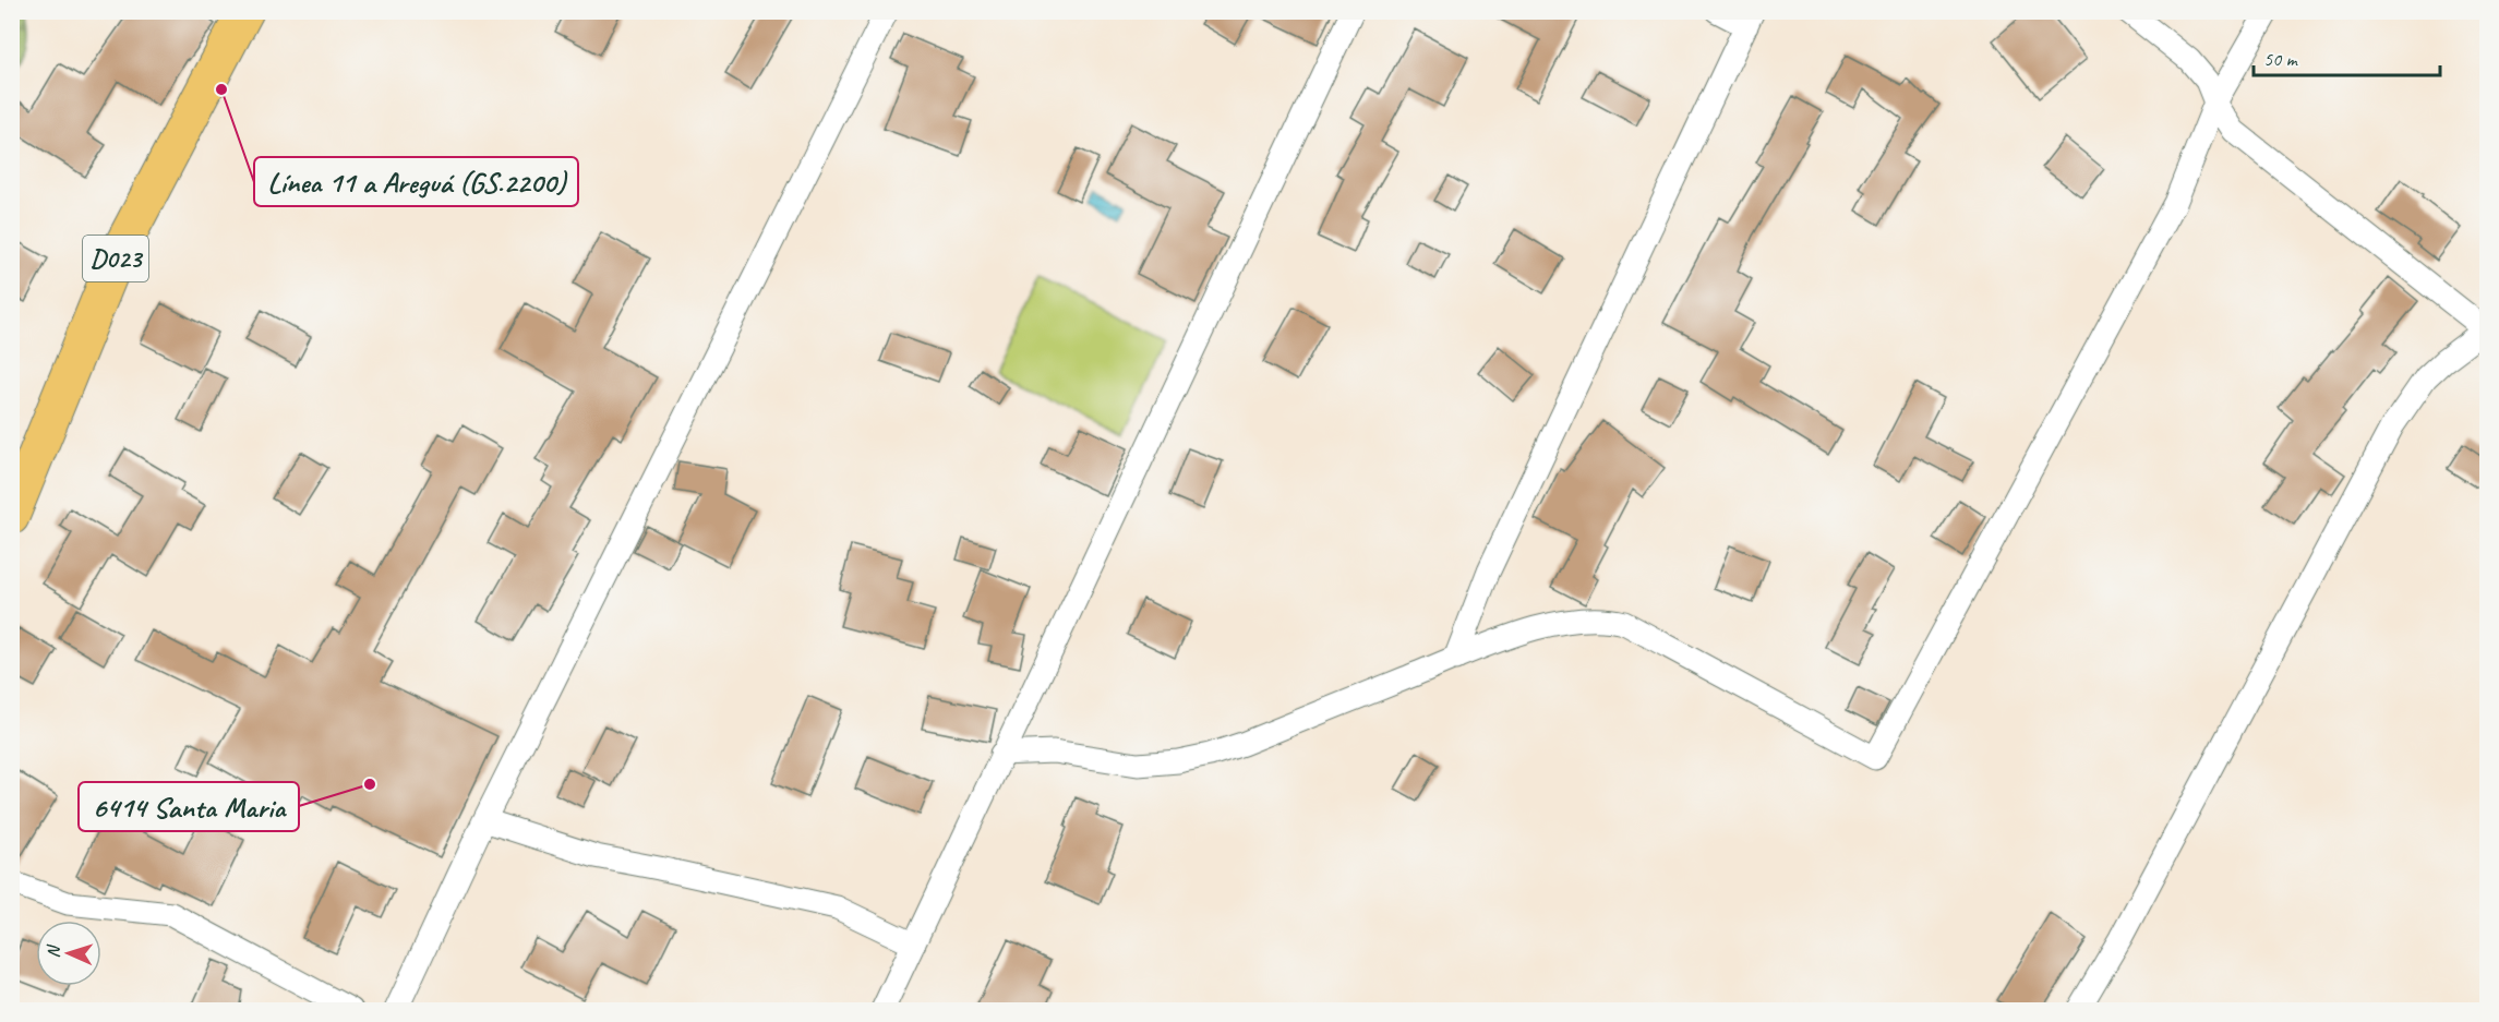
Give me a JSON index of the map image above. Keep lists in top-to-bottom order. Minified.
{"streets":{"main road":["D023"]},"places":["Línea 11 a Areguá (GS.2200)","6414 Santa Maria"],"scale_bar":"50 m","north":"left"}
